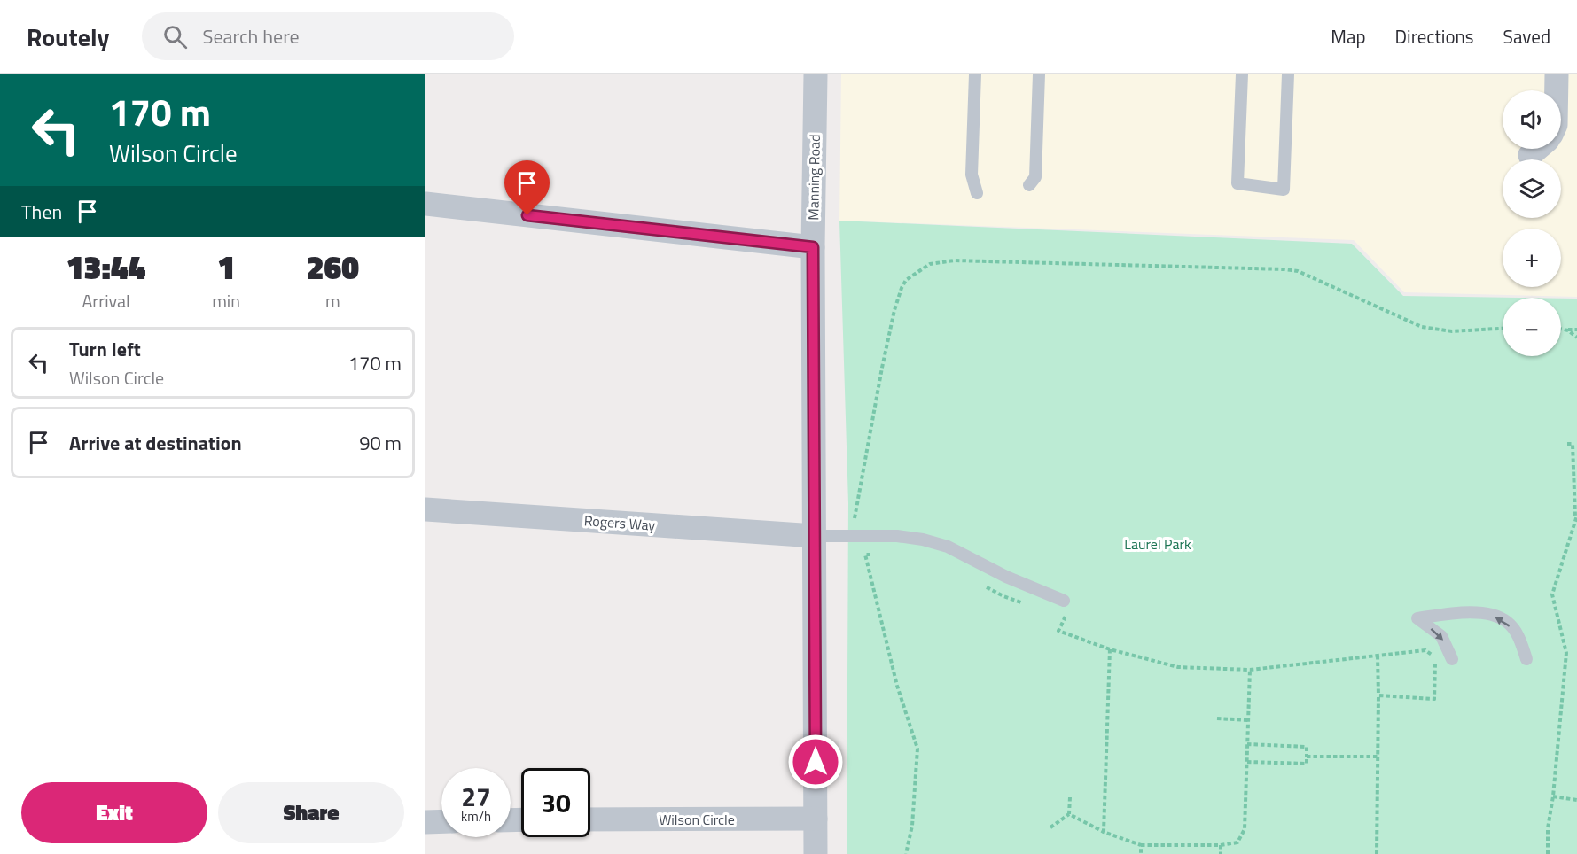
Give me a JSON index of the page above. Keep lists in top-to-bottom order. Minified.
{"streets":{"street":["Manning Road","Rogers Way","Wilson Circle"]},"crossings":[["Manning Road","Rogers Way"],["Manning Road","Wilson Circle"]],"parks":["Laurel Park"],"page":{"header":"Routely","search":"Search here","nav":["Map","Directions","Saved"],"turn":["170 m","Wilson Circle"],"map_buttons":["+","−"],"then":"Then","eta":["13:44","Arrival","1","min","260","m"],"list":[{"name":"Turn left","note":"Wilson Circle","value":"170 m"},{"name":"Arrive at destination","value":"90 m"}],"speed":"27 km/h","limit":"30","buttons":["Exit","Share"]}}
